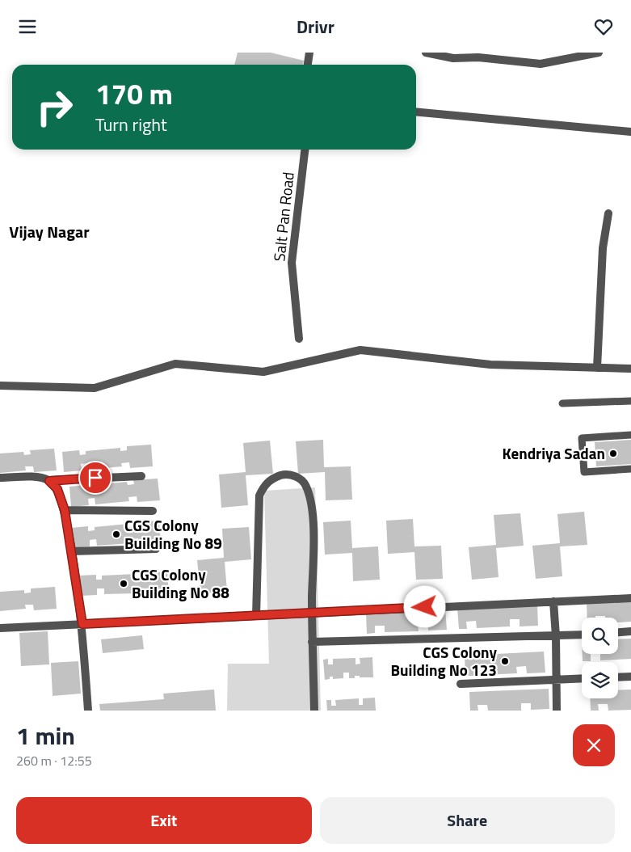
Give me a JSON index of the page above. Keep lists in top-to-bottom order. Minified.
{"streets":{"street":["Salt Pan Road"]},"districts":["Vijay Nagar"],"places":["Kendriya Sadan","CGS Colony Building No 89","CGS Colony Building No 88","CGS Colony Building No 123"],"page":{"header":"Drivr","turn":["170 m","Turn right"],"heading":["1 min","260 m · 12:55"],"buttons":["Exit","Share"]}}
